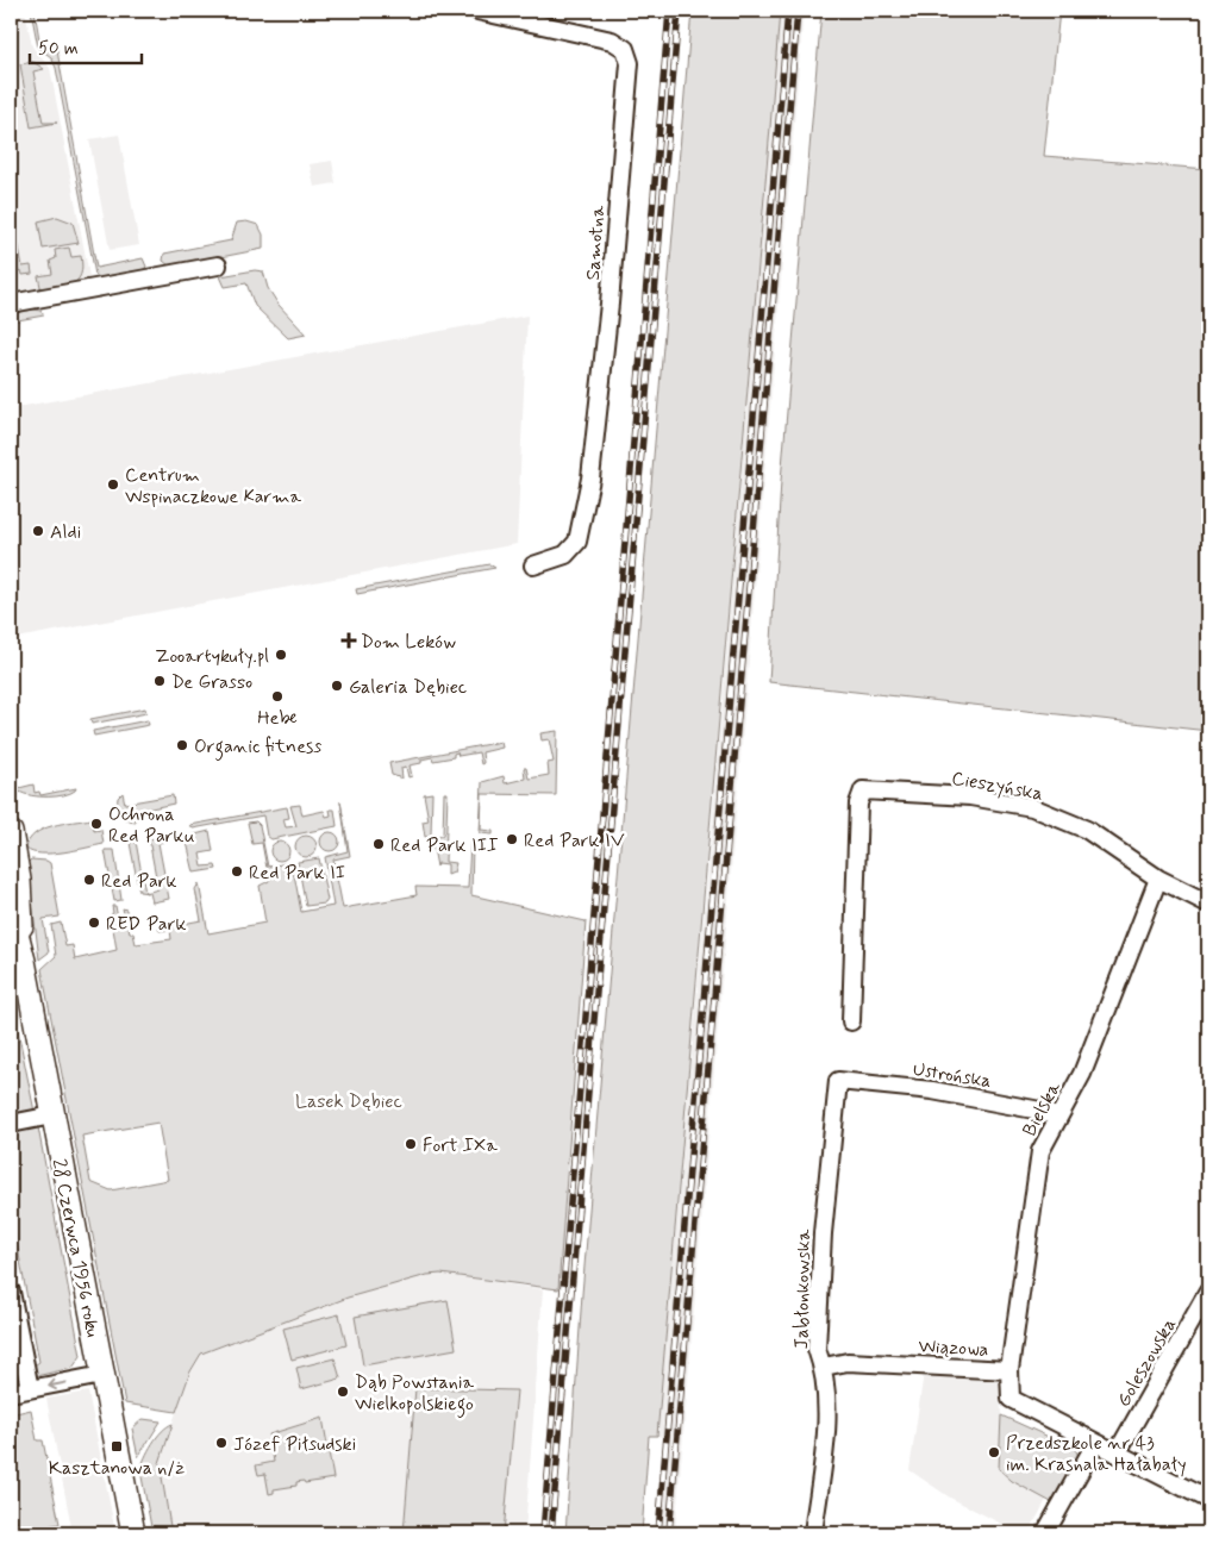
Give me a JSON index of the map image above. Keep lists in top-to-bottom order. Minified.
{"streets":{"street":["Samotna","Cieszyńska","Ustrońska","Bielska","28 Czerwca 1956 roku","Jabłonkowska","Wiązowa","Goleszowska"]},"crossings":[["Cieszyńska","Bielska"],["Ustrońska","Bielska"],["Ustrońska","Jabłonkowska"],["Bielska","Wiązowa"],["Jabłonkowska","Wiązowa"],["Wiązowa","Goleszowska"]],"parks":["Lasek Dębiec"],"places":{"other":["Centrum Wspinaczkowe Karma","Aldi","Zooartykuły.pl","De Grasso","Galeria Dębiec","Hebe","Organic fitness","Ochrona Red Parku","Red Park IV","Red Park III","Red Park II","Red Park","RED Park","Fort IXa","Dąb Powstania Wielkopolskiego","Józef Piłsudski","Przedszkole nr 43 im. Krasnala Hałabały"],"health":["Dom Leków"],"transit":["Kasztanowa n/ż"]},"scale_bar":"50 m"}
